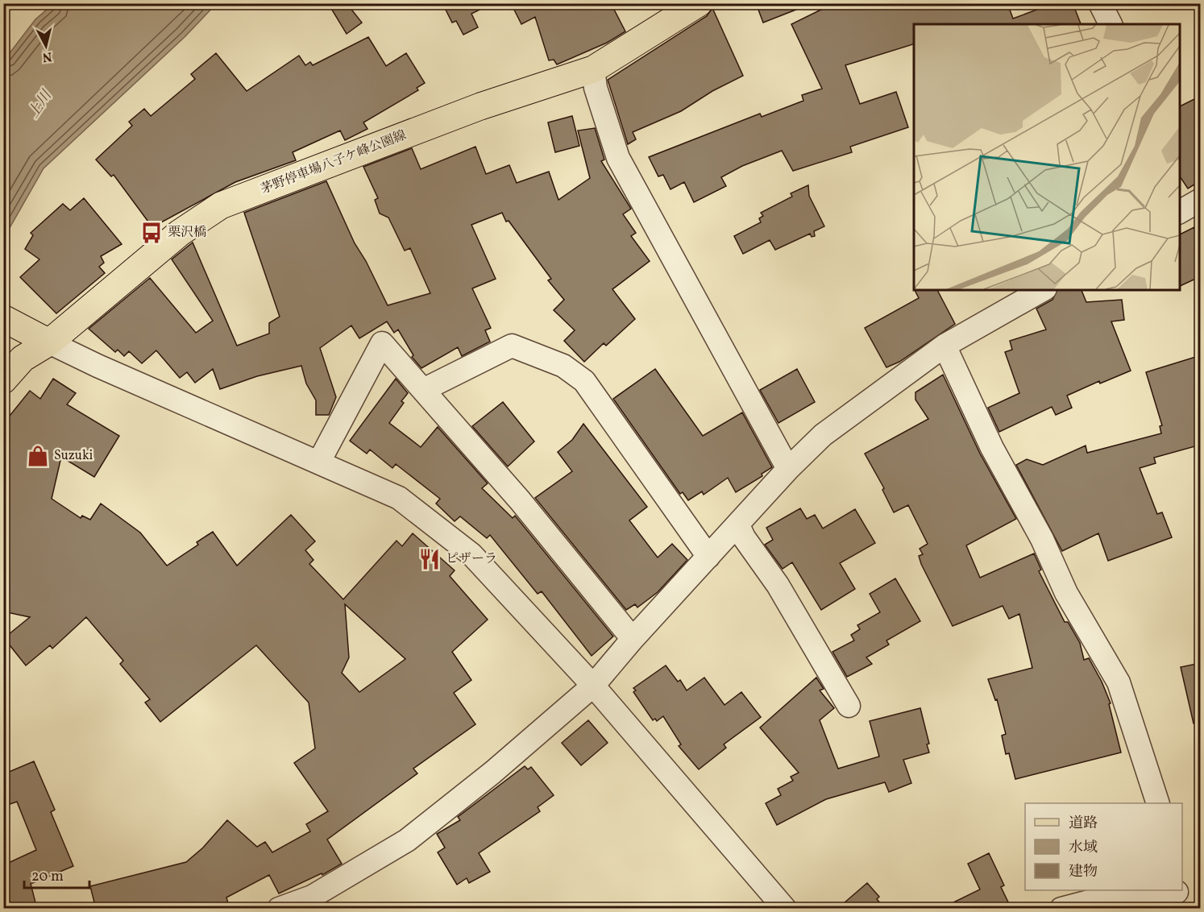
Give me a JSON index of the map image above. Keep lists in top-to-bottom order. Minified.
{"streets":{"main road":["茅野停車場八子ケ峰公園線"]},"water":["上川"],"places":{"bus stop":["栗沢橋"],"shop":["Suzuki"],"restaurant":["ピザーラ"]},"legend":["道路","水域","建物"],"scale_bar":"20 m","north":"bottom"}
